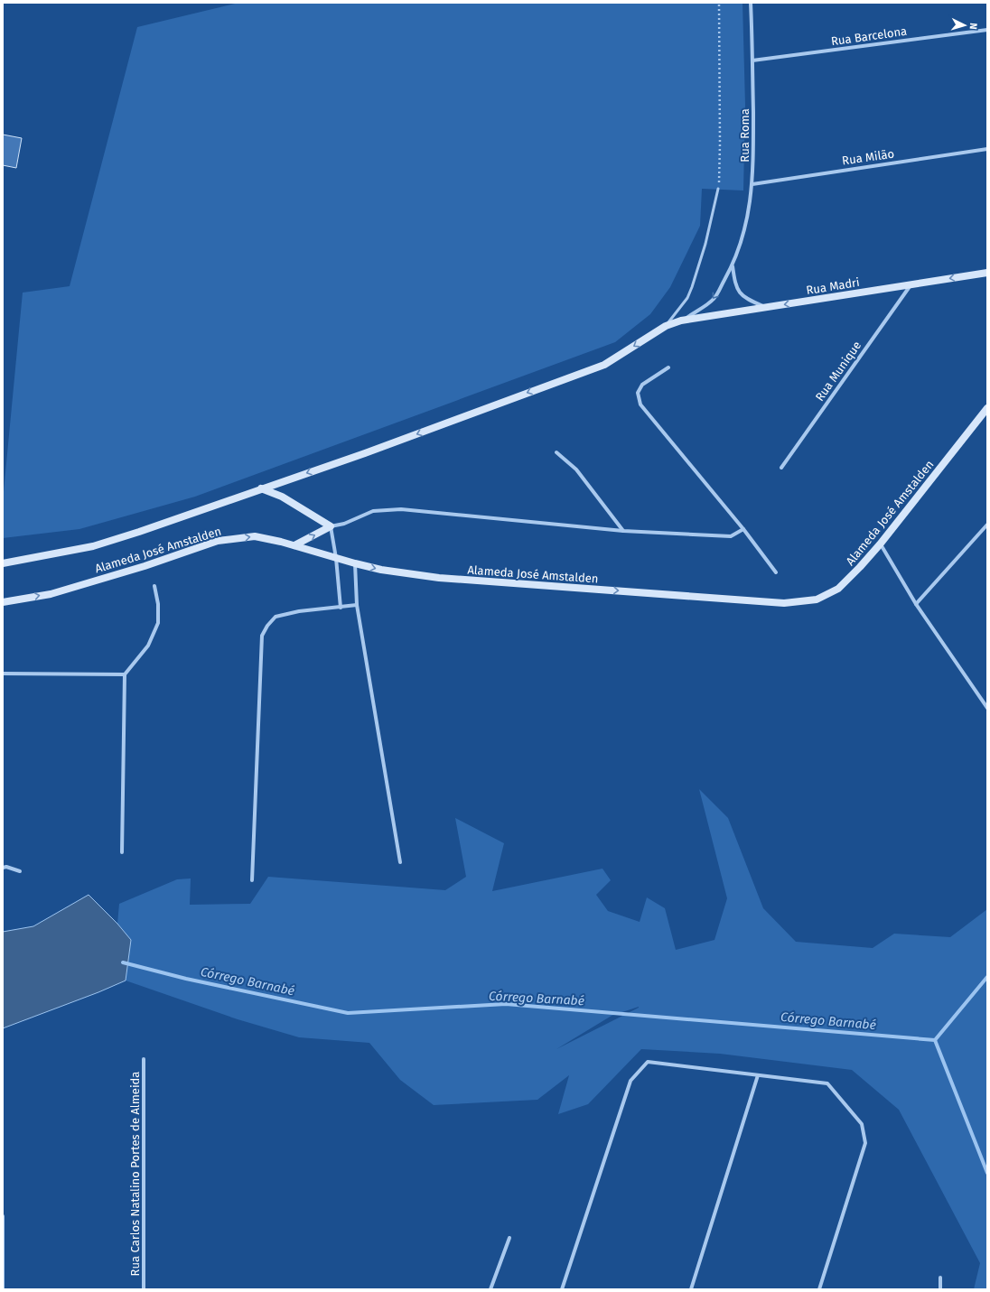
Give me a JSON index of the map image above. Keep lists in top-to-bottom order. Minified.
{"streets":{"street":["Rua Barcelona","Rua Roma","Rua Milão","Rua Madri","Rua Munique","Alameda José Amstalden","Rua Carlos Natalino Portes de Almeida"]},"crossings":[["Rua Barcelona","Rua Roma"],["Rua Roma","Rua Milão"],["Rua Roma","Rua Madri"],["Rua Madri","Rua Munique"]],"one_way":["Rua Madri"],"water":["Córrego Barnabé"],"north":"right"}
